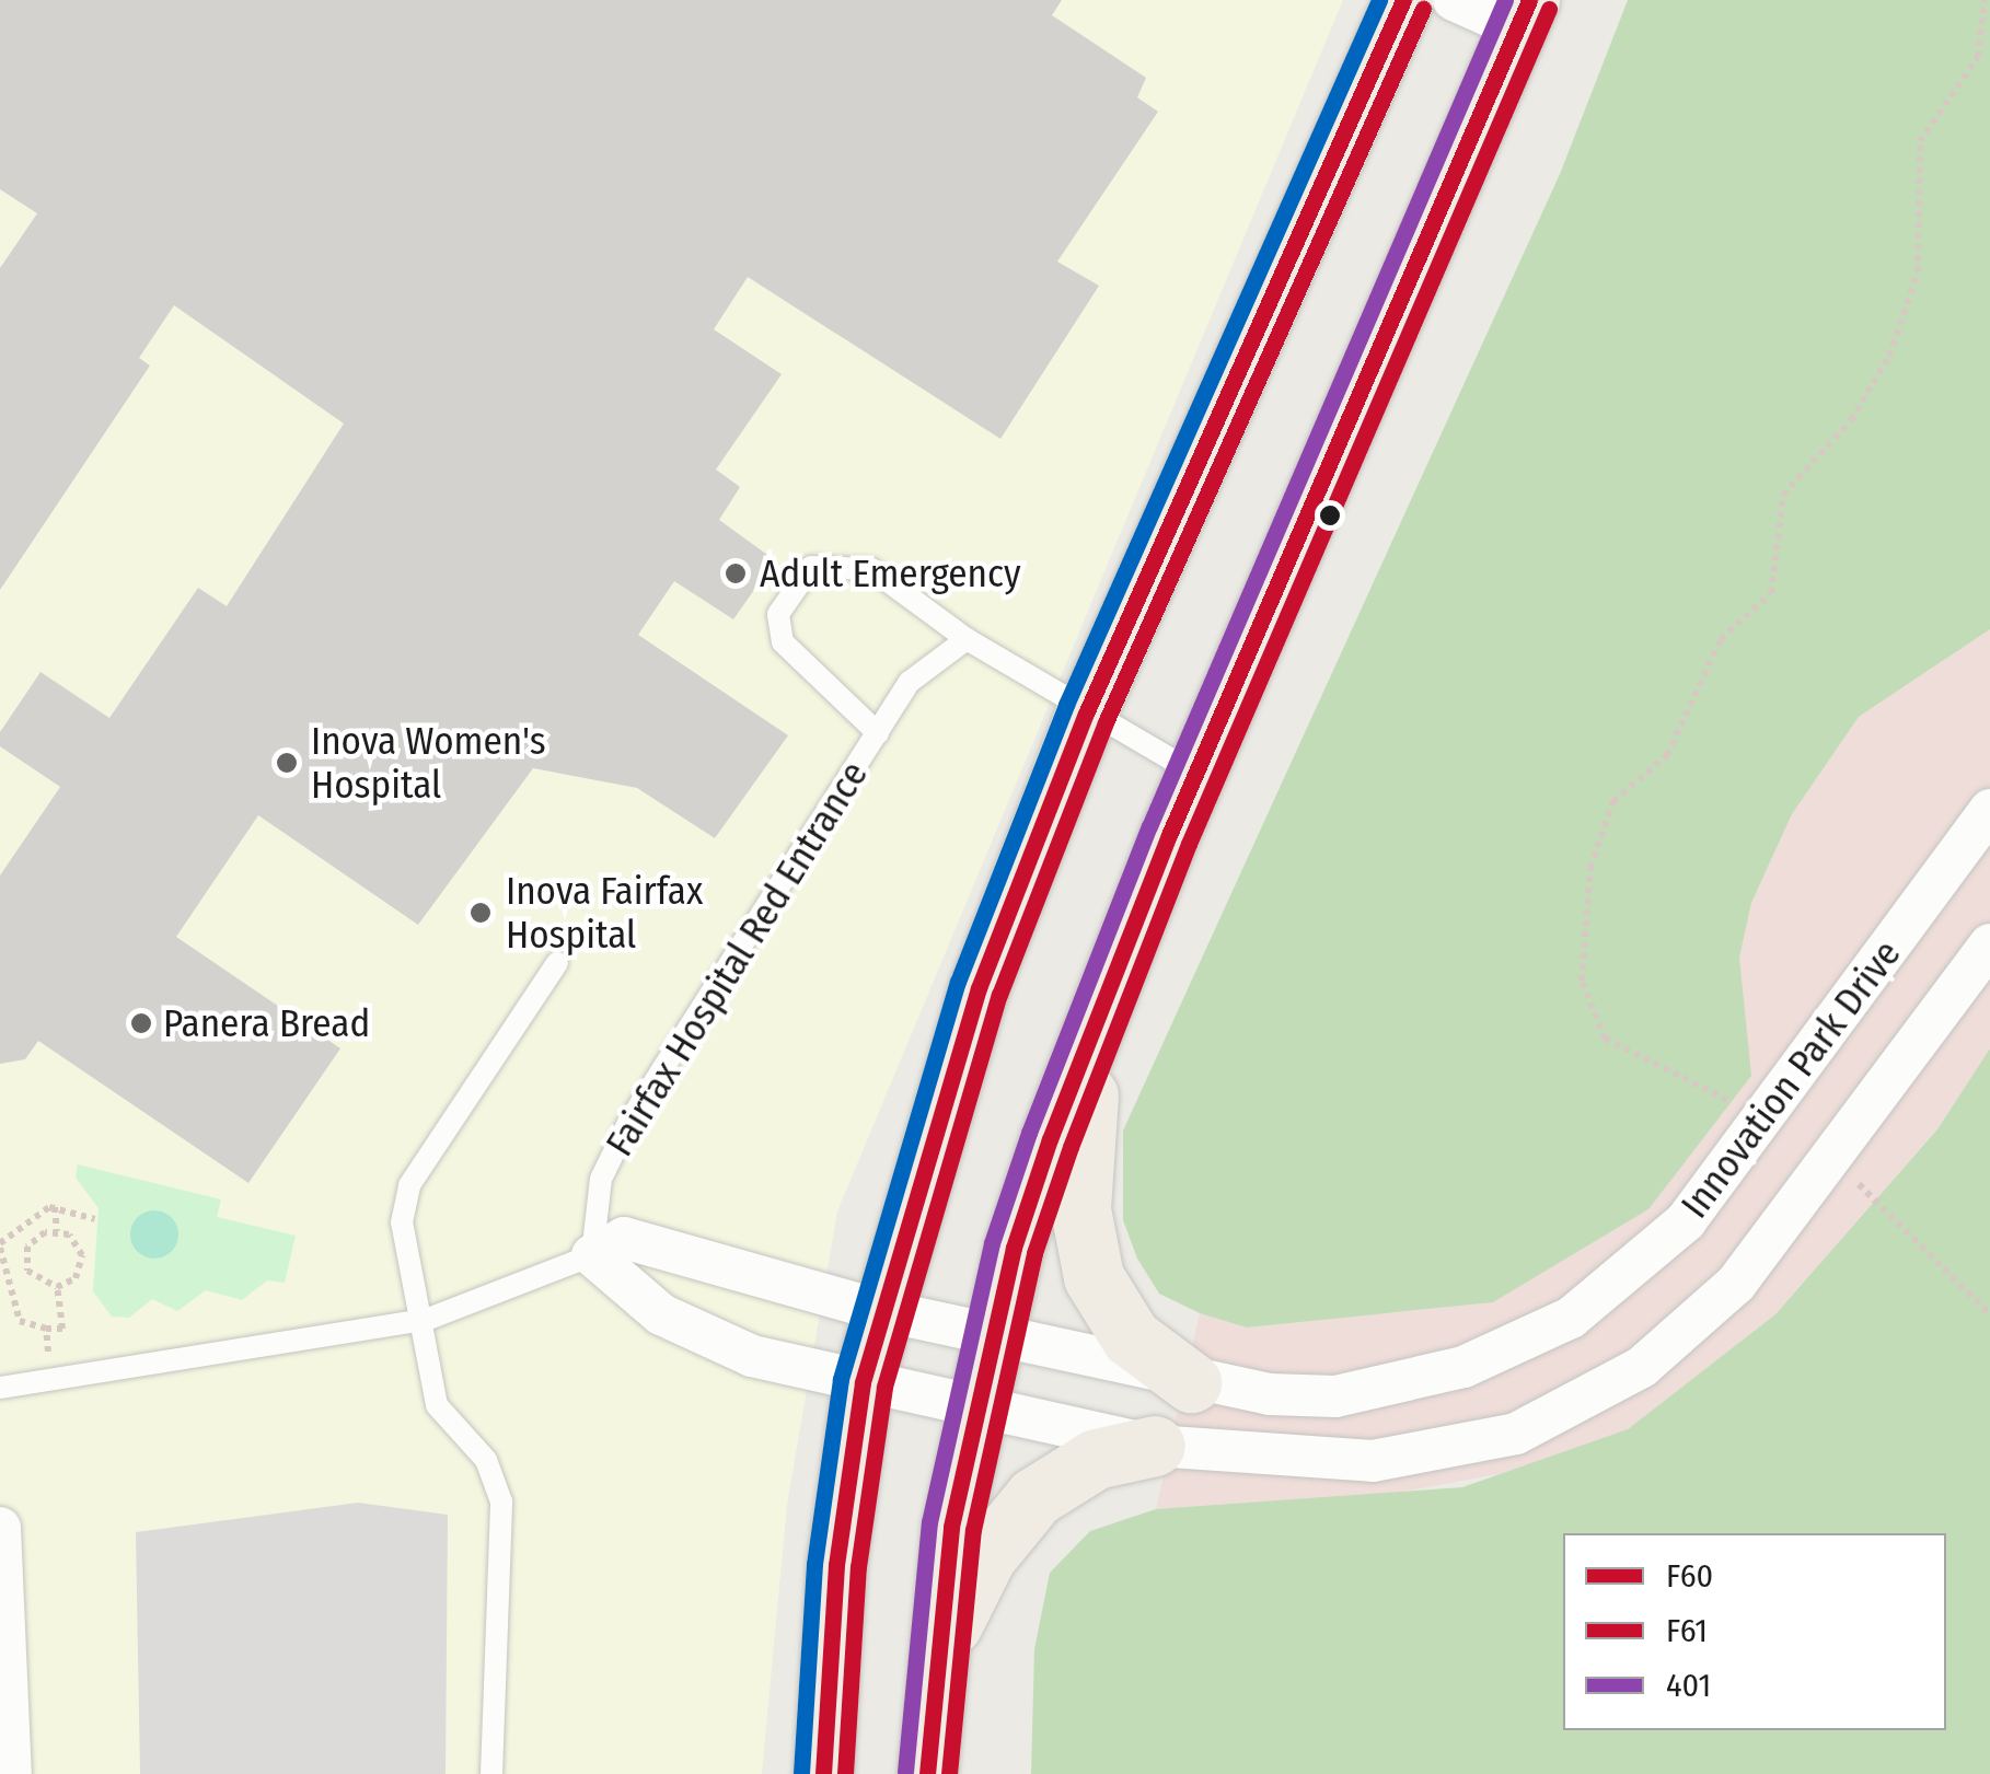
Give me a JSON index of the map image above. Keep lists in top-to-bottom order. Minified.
{"streets":{"street":["Innovation Park Drive"],"lane":["Fairfax Hospital Red Entrance"]},"crossings":[["Fairfax Hospital Red Entrance","Innovation Park Drive"]],"places":["Adult Emergency","Inova Women's Hospital","Inova Fairfax Hospital","Panera Bread"],"lines":["transit line F60","transit line 401","transit line F61"],"legend":["F60","F61","401"]}
